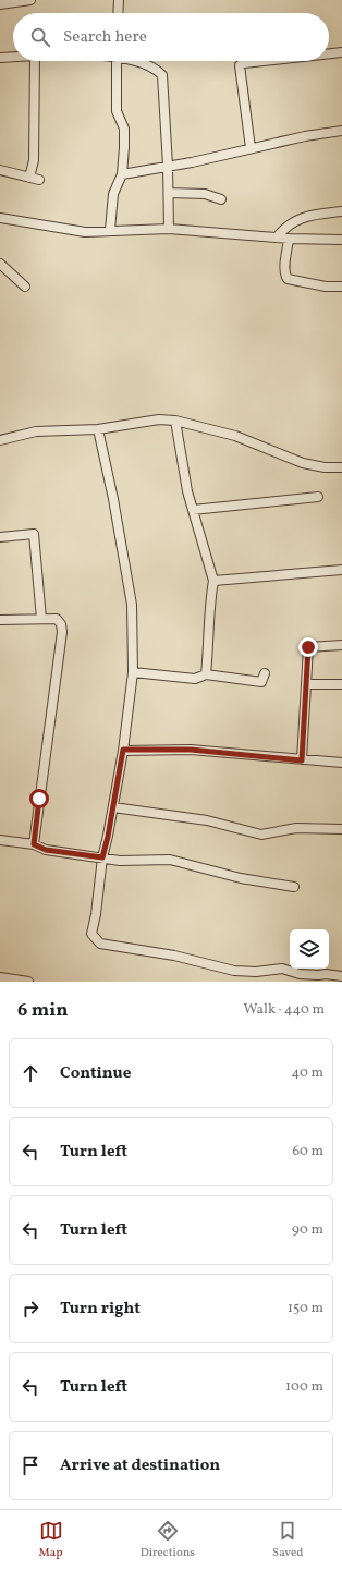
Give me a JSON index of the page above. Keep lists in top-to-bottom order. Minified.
{"page":{"search":"Search here","heading":["6 min","Walk · 440 m"],"list":[["Continue","40 m"],["Turn left","60 m"],["Turn left","90 m"],["Turn right","150 m"],["Turn left","100 m"],"Arrive at destination"],"nav":["Map","Directions","Saved"]}}
